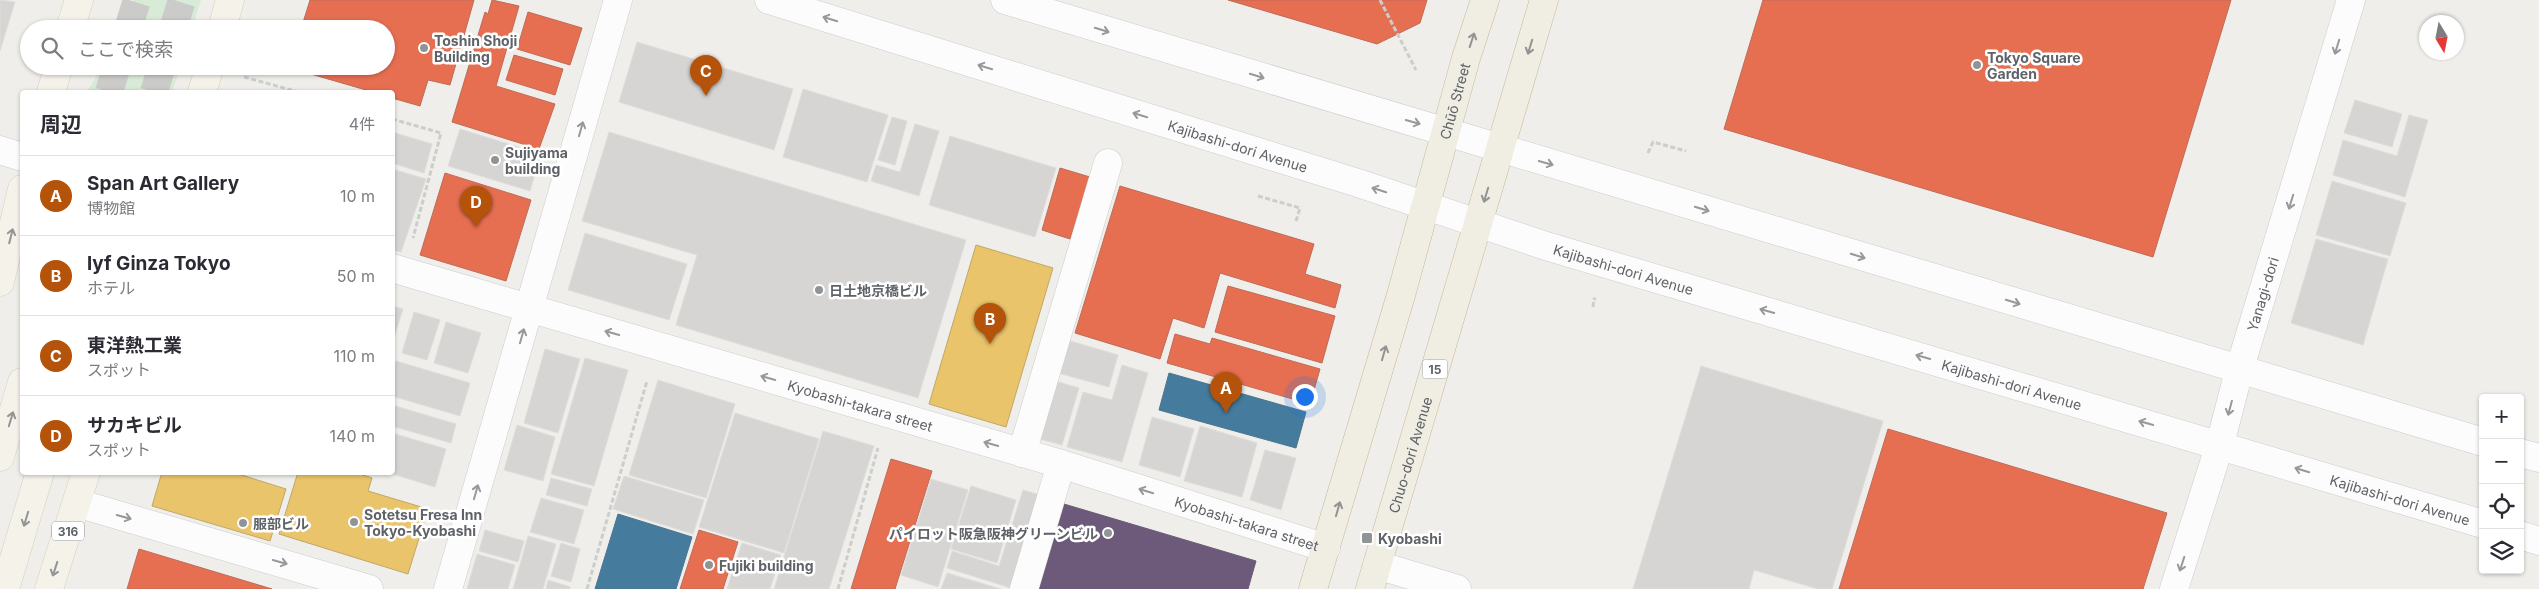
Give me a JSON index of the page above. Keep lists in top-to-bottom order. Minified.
{"streets":{"highway":["Chūō Street","15","Chuo-dori Avenue"],"main road":["316"],"street":["Kajibashi-dori Avenue","Yanagi-dori","Kyobashi-takara street"]},"crossings":[["Chūō Street","Kajibashi-dori Avenue"],["Kajibashi-dori Avenue","Yanagi-dori"],["Kajibashi-dori Avenue","Chuo-dori Avenue"],["15","Chuo-dori Avenue"]],"one_way":["Yanagi-dori","Kyobashi-takara street"],"places":{"other":["Toshin Shoji Building","Tokyo Square Garden","Sujiyama building","日土地京橋ビル","Sotetsu Fresa Inn Tokyo-Kyobashi","服部ビル","パイロット阪急阪神グリーンビル","Fujiki building"],"transit":["Kyobashi"]},"north":"bottom","page":{"search":"ここで検索","pins":["C","D","B","A"],"heading":["周辺","4件"],"list":[{"mark":"A","name":"Span Art Gallery","note":"博物館","value":"10 m"},{"mark":"B","name":"lyf Ginza Tokyo","note":"ホテル","value":"50 m"},{"mark":"C","name":"東洋熱工業","note":"スポット","value":"110 m"},{"mark":"D","name":"サカキビル","note":"スポット","value":"140 m"}],"map_buttons":["+","−"]}}
